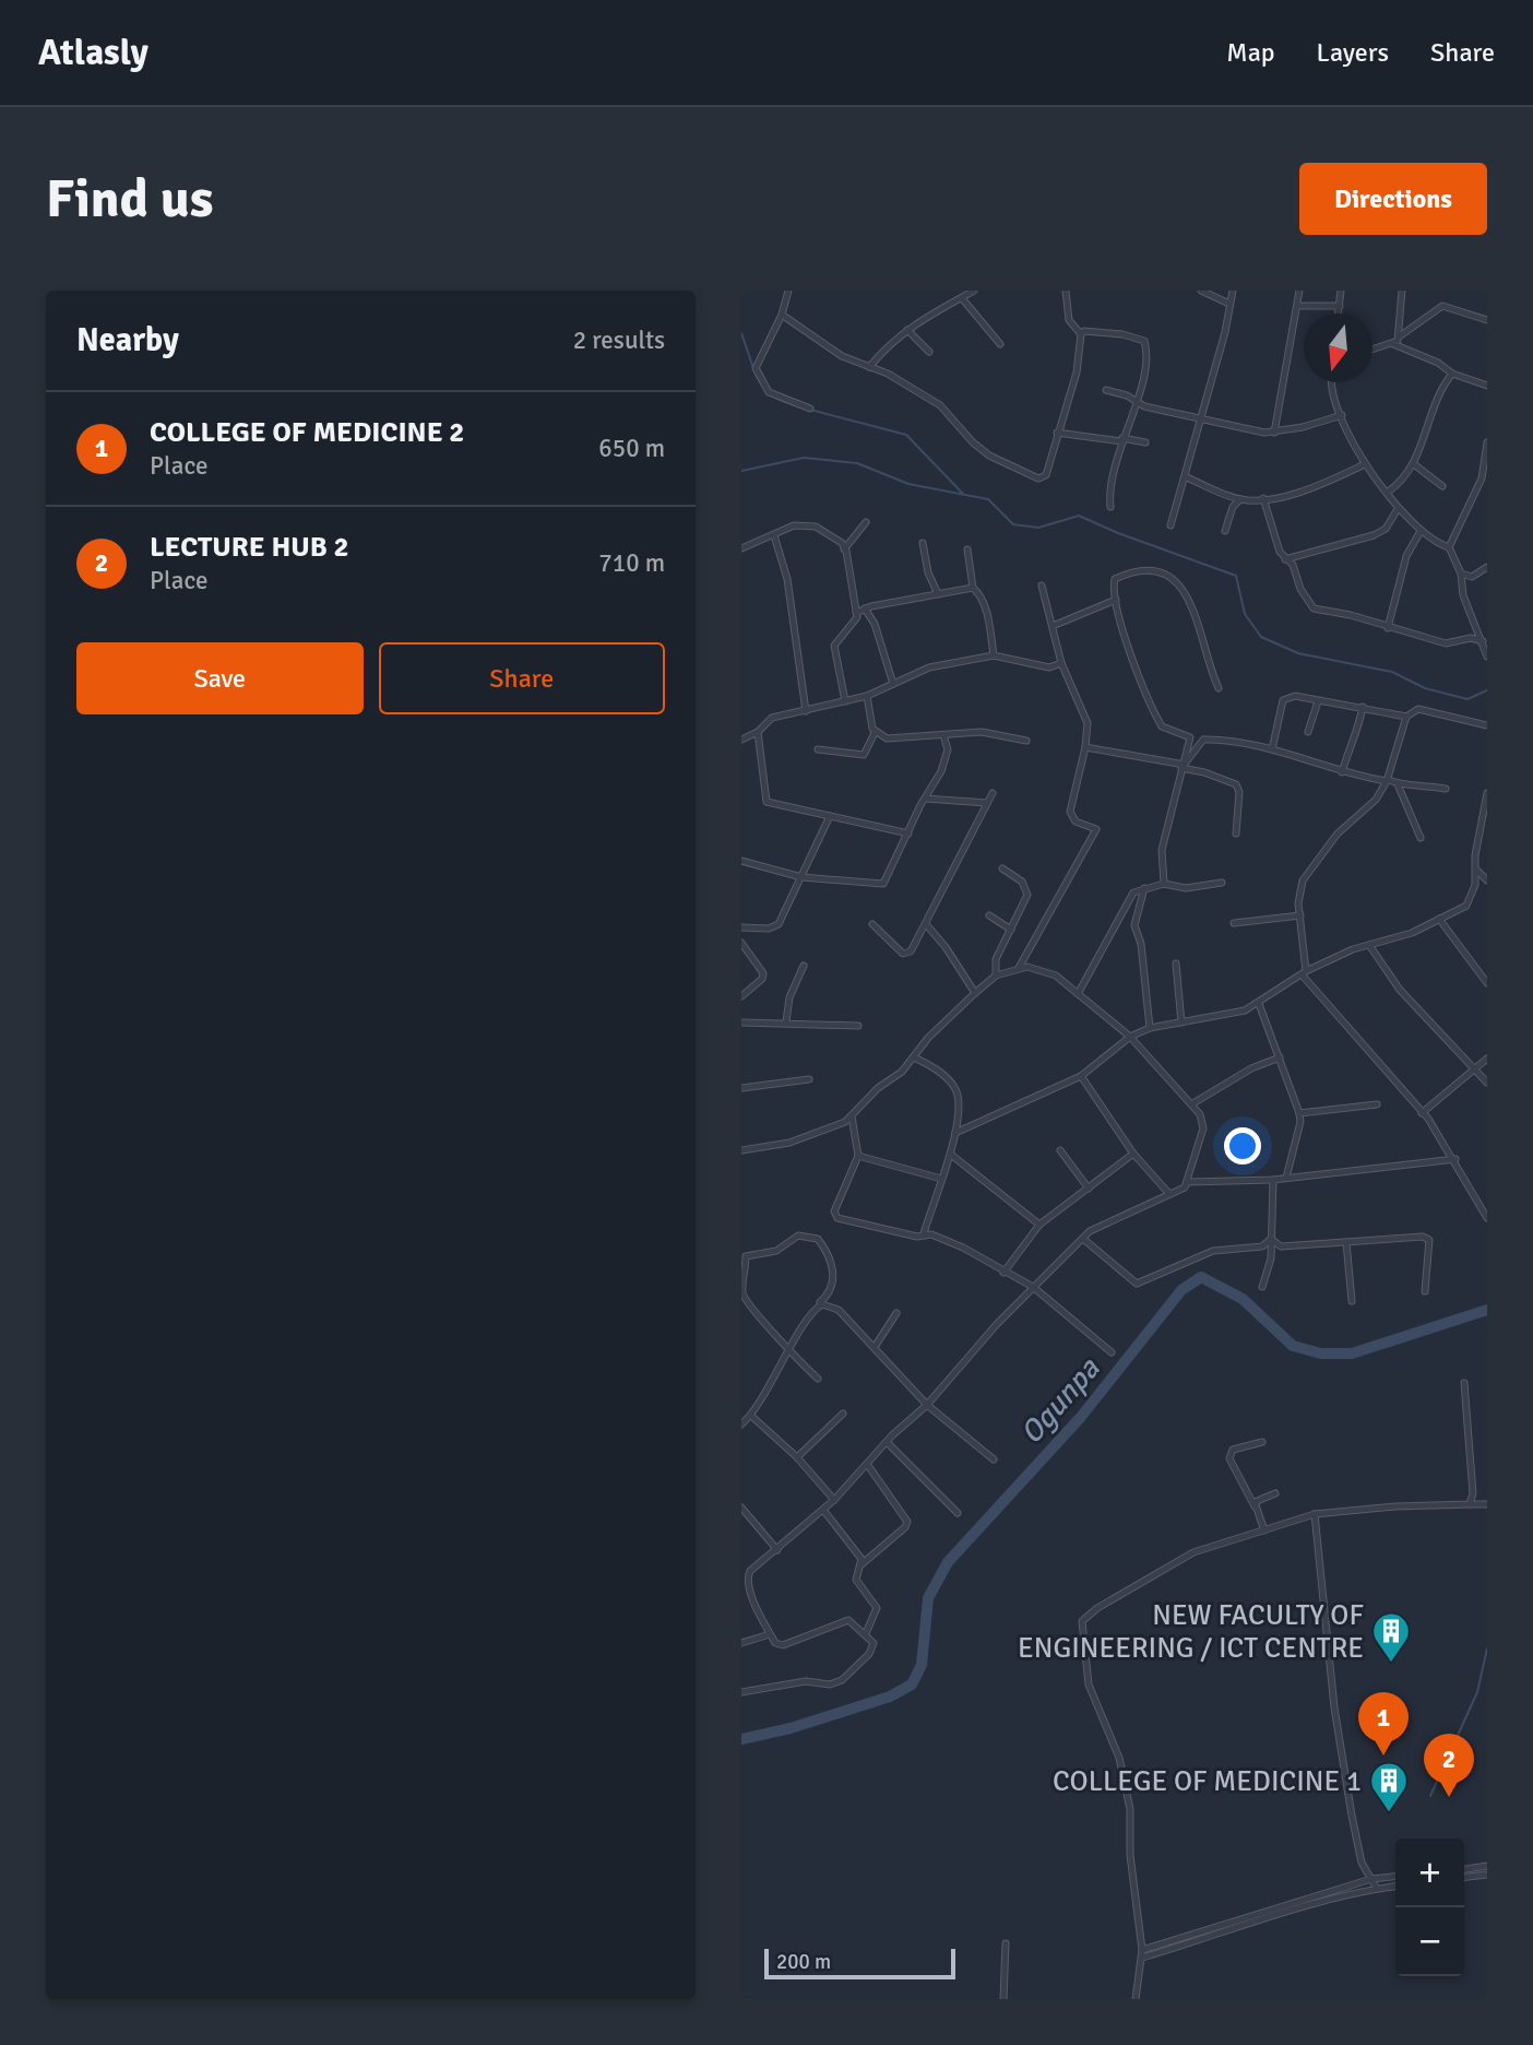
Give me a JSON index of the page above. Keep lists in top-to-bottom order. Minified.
{"water":["Ogunpa"],"places":{"building":["NEW FACULTY OF ENGINEERING / ICT CENTRE","COLLEGE OF MEDICINE 1"]},"scale_bar":"200 m","north":"bottom","page":{"header":"Atlasly","nav":["Map","Layers","Share"],"buttons":["Directions",["Save","Share"]],"title":"Find us","heading":["Nearby","2 results"],"list":[{"mark":"1","name":"COLLEGE OF MEDICINE 2","note":"Place","value":"650 m"},{"mark":"2","name":"LECTURE HUB 2","note":"Place","value":"710 m"}],"pins":["1","2"],"map_buttons":["+","−"],"scale":"200 m"}}
